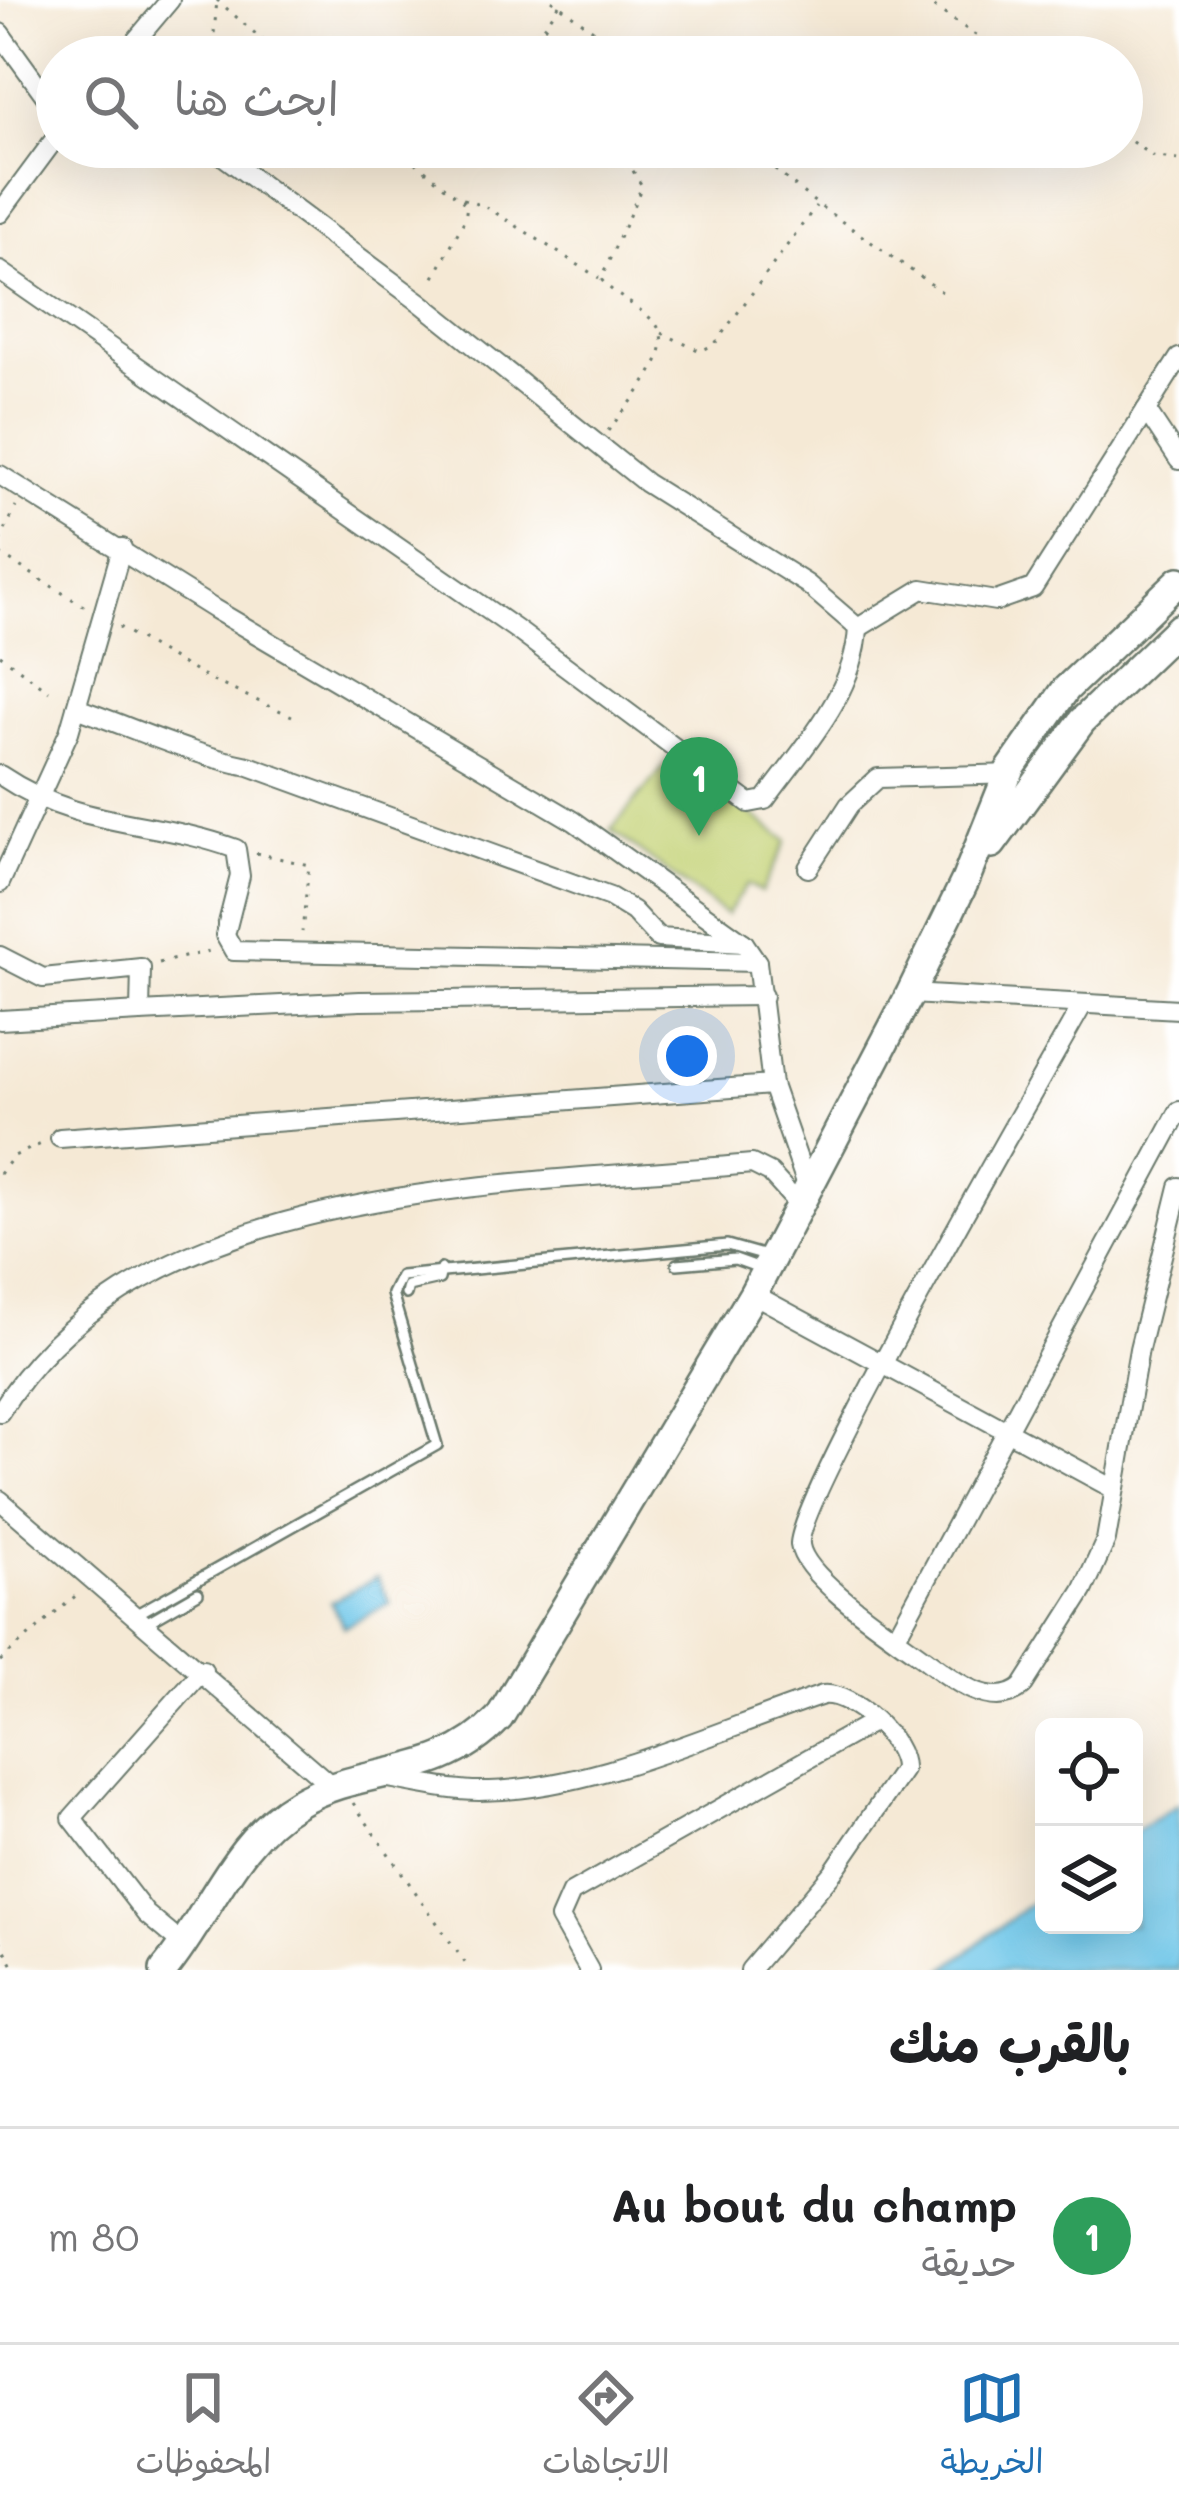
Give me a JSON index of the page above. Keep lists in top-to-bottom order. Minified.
{"page":{"search":"ابحث هنا","pins":"1","heading":"بالقرب منك","list":[{"mark":"1","name":"Au bout du champ","note":"حديقة","value":"80 m"}],"nav":["الخريطة","الاتجاهات","المحفوظات"]}}
